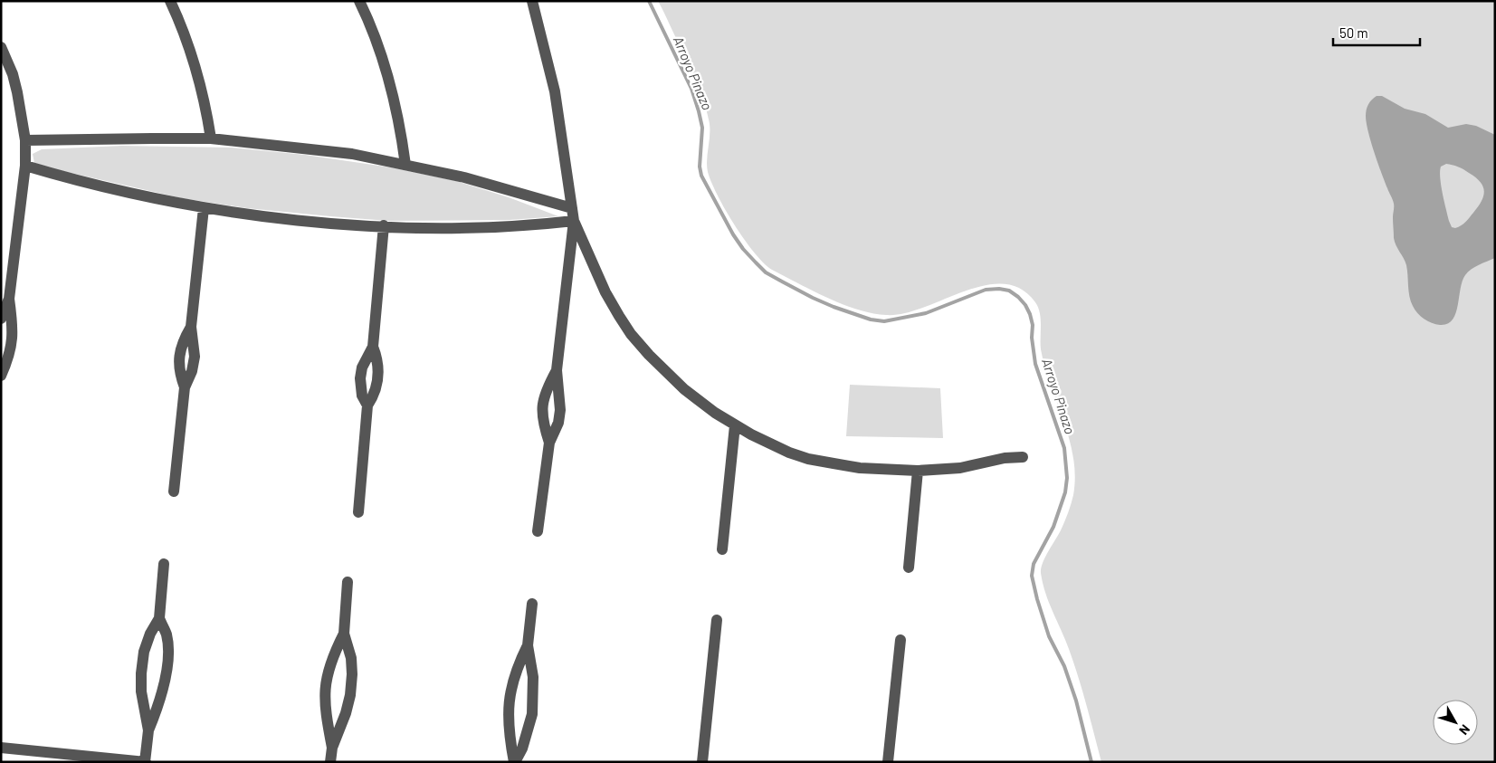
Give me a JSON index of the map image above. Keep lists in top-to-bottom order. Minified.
{"water":["Arroyo Pinazo"],"scale_bar":"50 m","north":"bottom right"}
